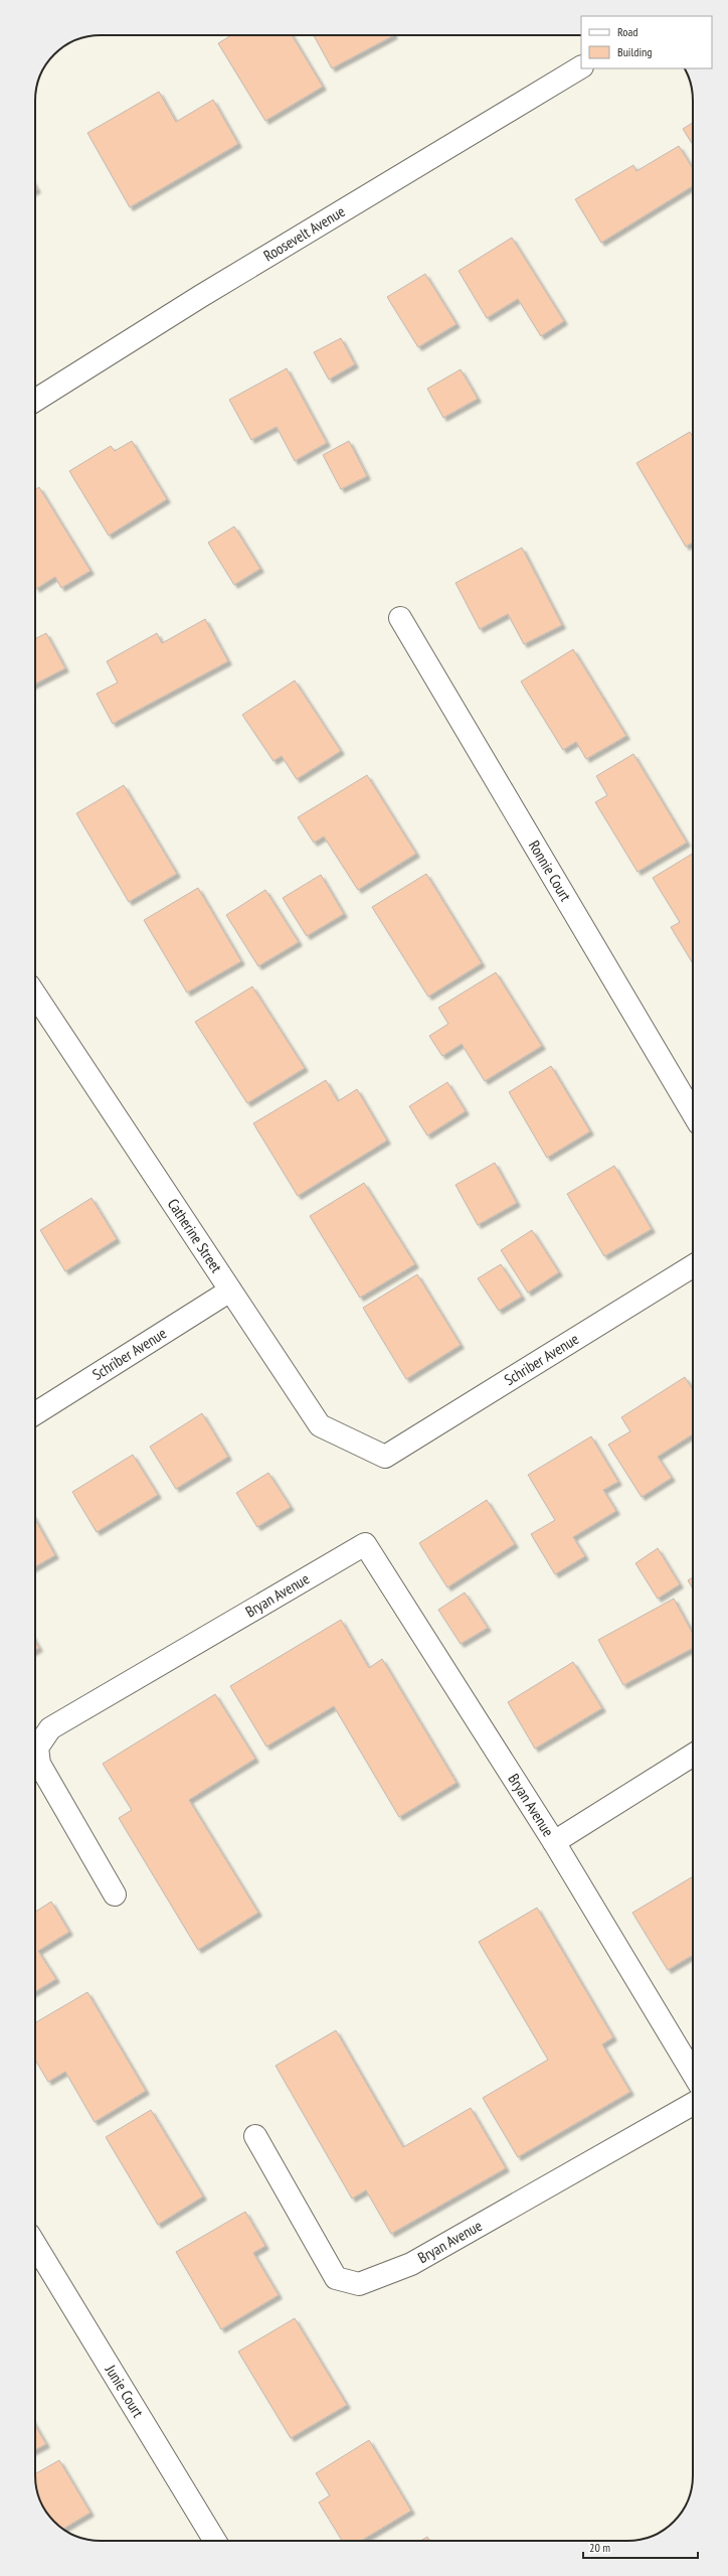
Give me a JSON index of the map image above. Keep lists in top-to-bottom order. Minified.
{"streets":{"street":["Roosevelt Avenue","Ronnie Court","Catherine Street","Schriber Avenue","Bryan Avenue","Junie Court"]},"crossings":[["Catherine Street","Schriber Avenue"]],"legend":["Road","Building"],"scale_bar":"20 m"}
